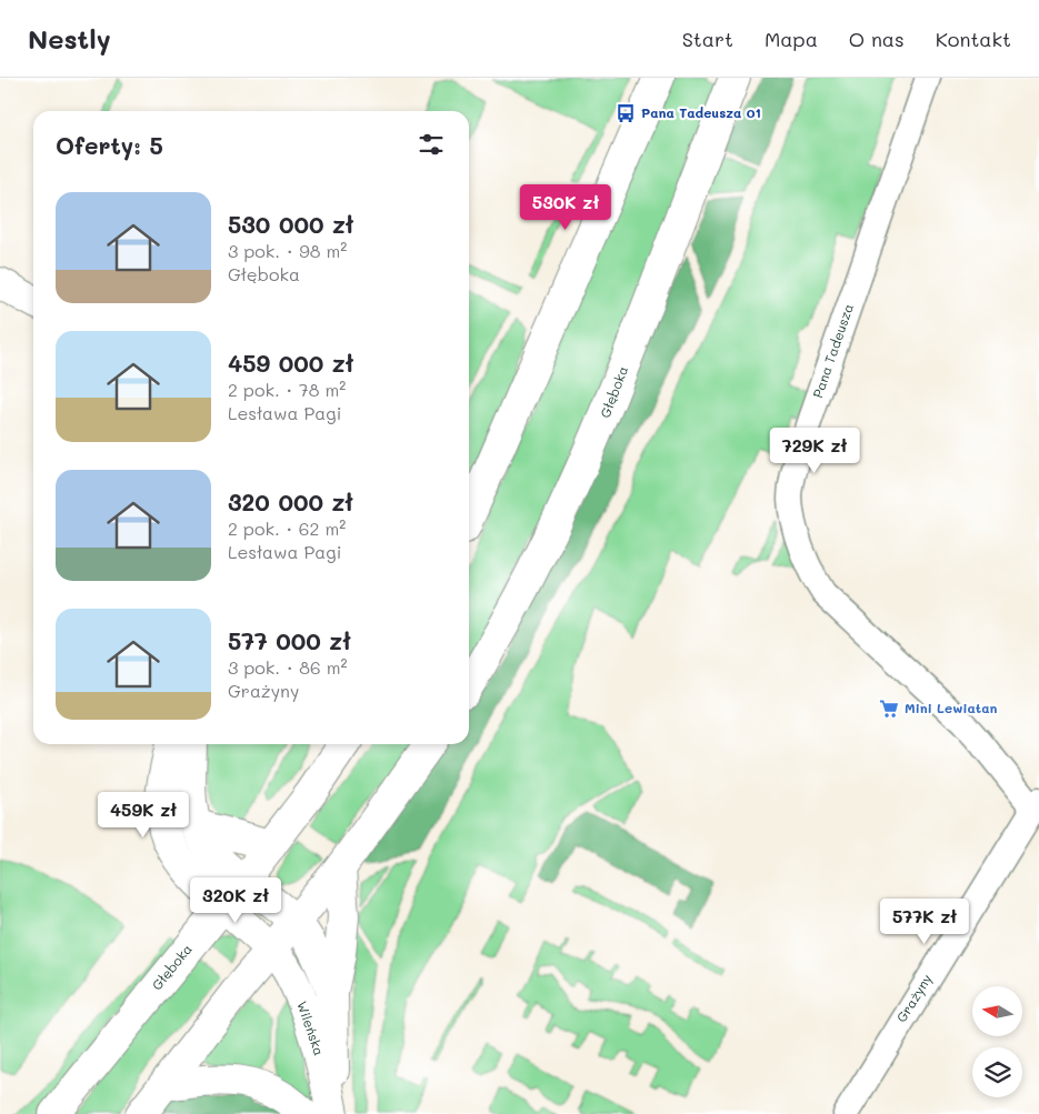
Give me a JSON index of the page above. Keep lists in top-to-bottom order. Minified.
{"streets":{"street":["Pana Tadeusza","Głęboka","Grażyny","Wileńska"]},"crossings":[["Pana Tadeusza","Grażyny"]],"places":{"bus stop":["Pana Tadeusza 01"],"supermarket":["Mini Lewiatan"]},"north":"left","page":{"header":"Nestly","nav":["Start","Mapa","O nas","Kontakt"],"heading":"Oferty: 5","list":[{"name":"530 000 zł","note":"3 pok. · 98 m² · Głęboka"},{"name":"459 000 zł","note":"2 pok. · 78 m² · Lesława Pagi"},{"name":"320 000 zł","note":"2 pok. · 62 m² · Lesława Pagi"},{"name":"577 000 zł","note":"3 pok. · 86 m² · Grażyny"}],"price":["530K zł","729K zł","459K zł","320K zł","577K zł"]}}
